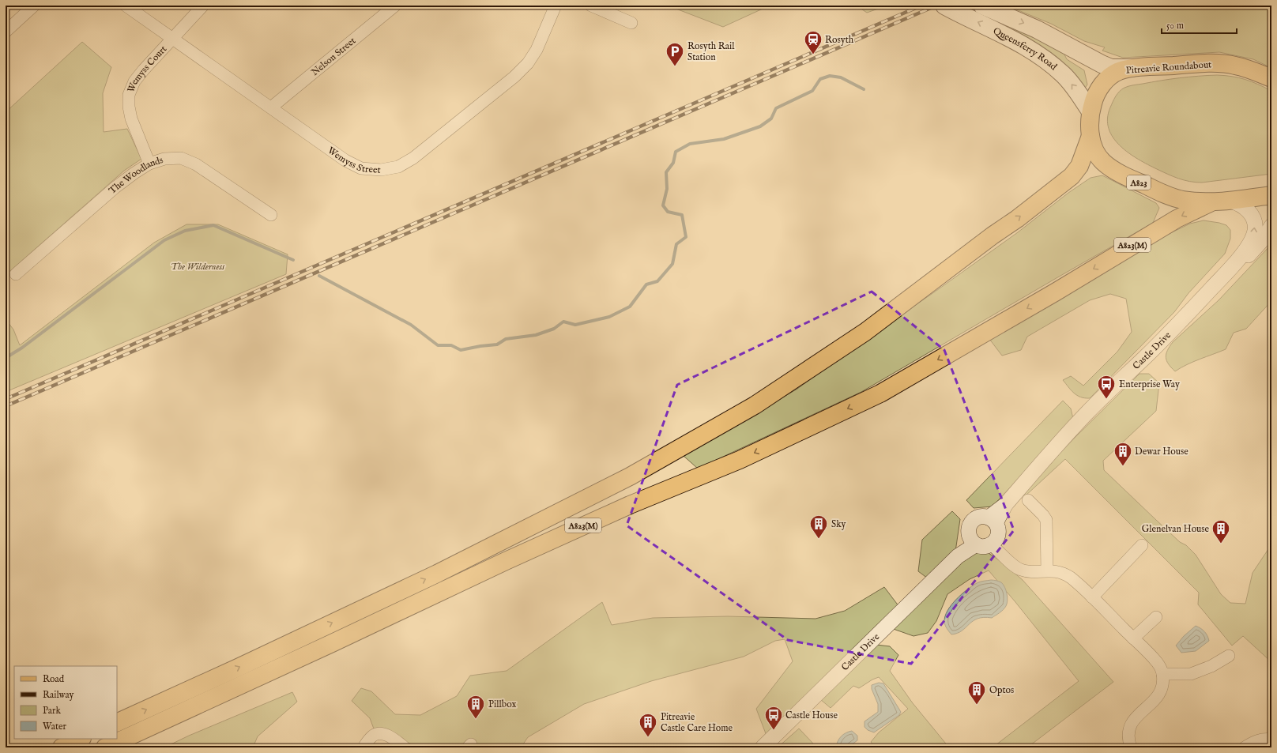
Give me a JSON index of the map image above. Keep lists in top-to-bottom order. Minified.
{"streets":{"main road":["Queensferry Road","Pitreavie Roundabout","A823","A823(M)"],"street":["Nelson Street","Wemyss Court","Wemyss Street","The Woodlands","Castle Drive"]},"crossings":[["Queensferry Road","Pitreavie Roundabout"],["Nelson Street","Wemyss Street"],["Pitreavie Roundabout","A823(M)"],["Pitreavie Roundabout","Castle Drive"],["Wemyss Court","Wemyss Street"],["Wemyss Court","The Woodlands"]],"parks":["The Wilderness"],"places":{"station":["Rosyth"],"parking":["Rosyth Rail Station"],"bus stop":["Enterprise Way","Castle House"],"building":["Dewar House","Sky","Glenelvan House","Optos","Pillbox","Pitreavie Castle Care Home"]},"legend":["Road","Railway","Park","Water"],"scale_bar":"50 m"}
